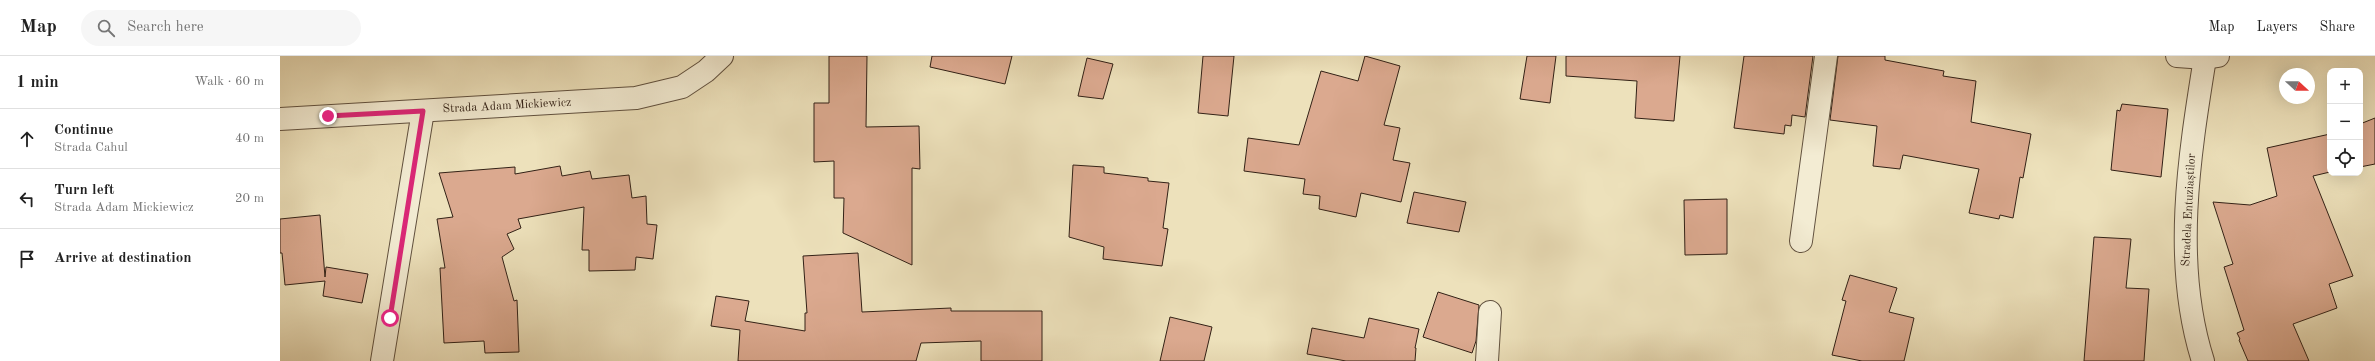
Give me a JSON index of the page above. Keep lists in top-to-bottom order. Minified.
{"streets":{"street":["Strada Adam Mickiewicz","Stradela Entuziaștilor"]},"north":"right","page":{"header":"Map","search":"Search here","nav":["Map","Layers","Share"],"heading":["1 min","Walk · 60 m"],"map_buttons":["+","−"],"list":[["Continue","Strada Cahul","40 m"],["Turn left","Strada Adam Mickiewicz","20 m"],"Arrive at destination"]}}
